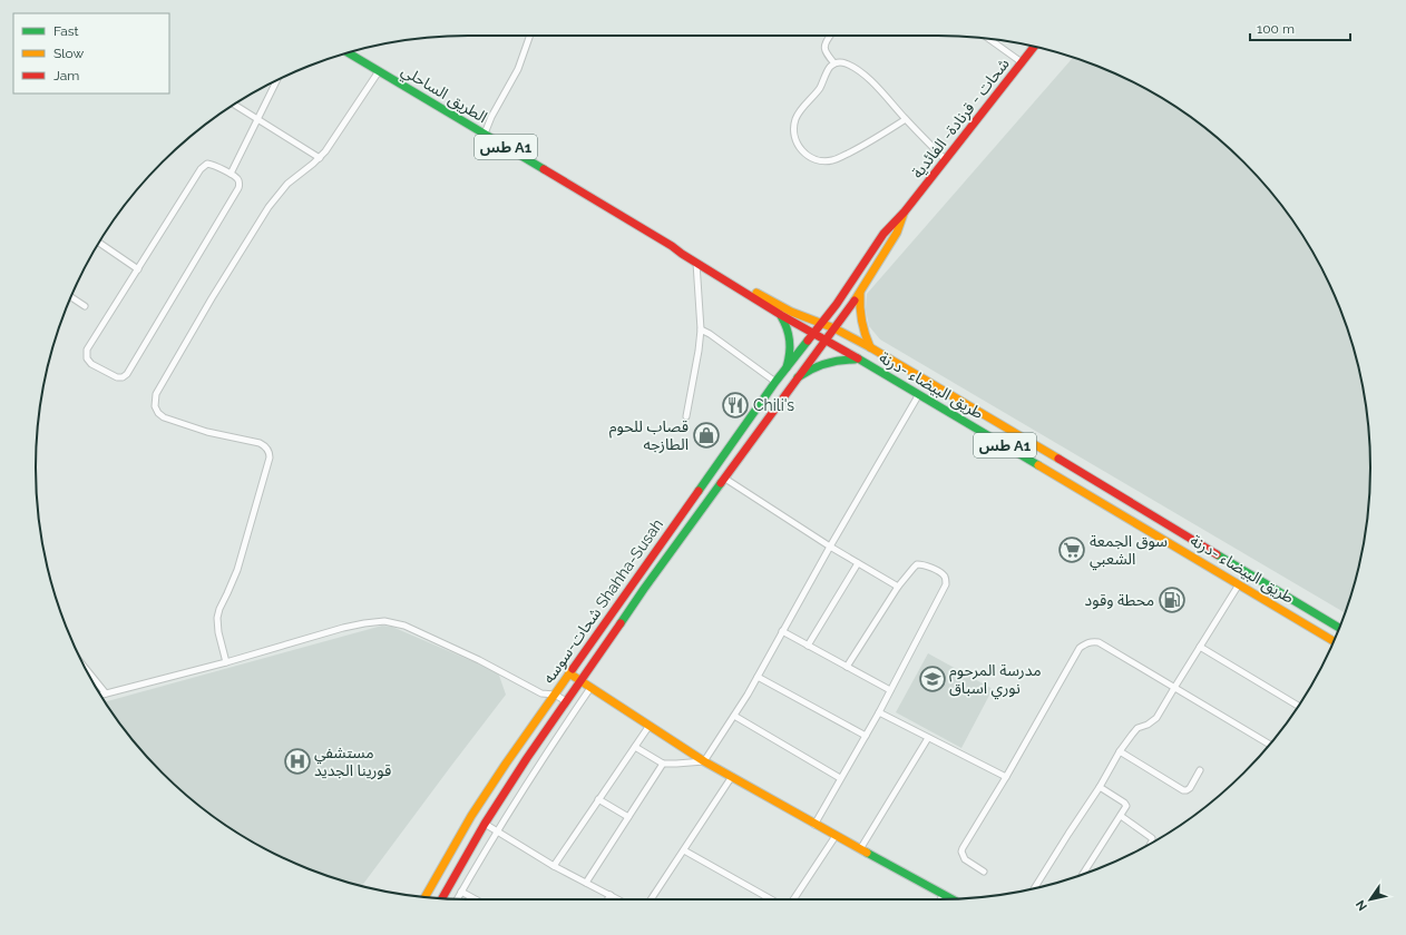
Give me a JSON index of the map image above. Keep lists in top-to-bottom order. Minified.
{"streets":{"main road":["الطريق الساحلي","شحات - قرنادة- الفائدية","طس A1","طريق البيضاء -درنة","شحات-سوسه Shahha-Susah"]},"crossings":[["الطريق الساحلي","طريق البيضاء -درنة"],["شحات - قرنادة- الفائدية","شحات-سوسه Shahha-Susah"],["طريق البيضاء -درنة","شحات-سوسه Shahha-Susah"]],"places":{"restaurant":["Chili's"],"shop":["قصاب للحوم الطازجه"],"supermarket":["سوق الجمعة الشعبي"],"fuel station":["محطة وقود"],"school or university":["مدرسة المرحوم نوري اسباق"],"hospital":["مستشفي قورينا الجديد"]},"legend":["Fast","Slow","Jam"],"scale_bar":"100 m","north":"bottom left"}
